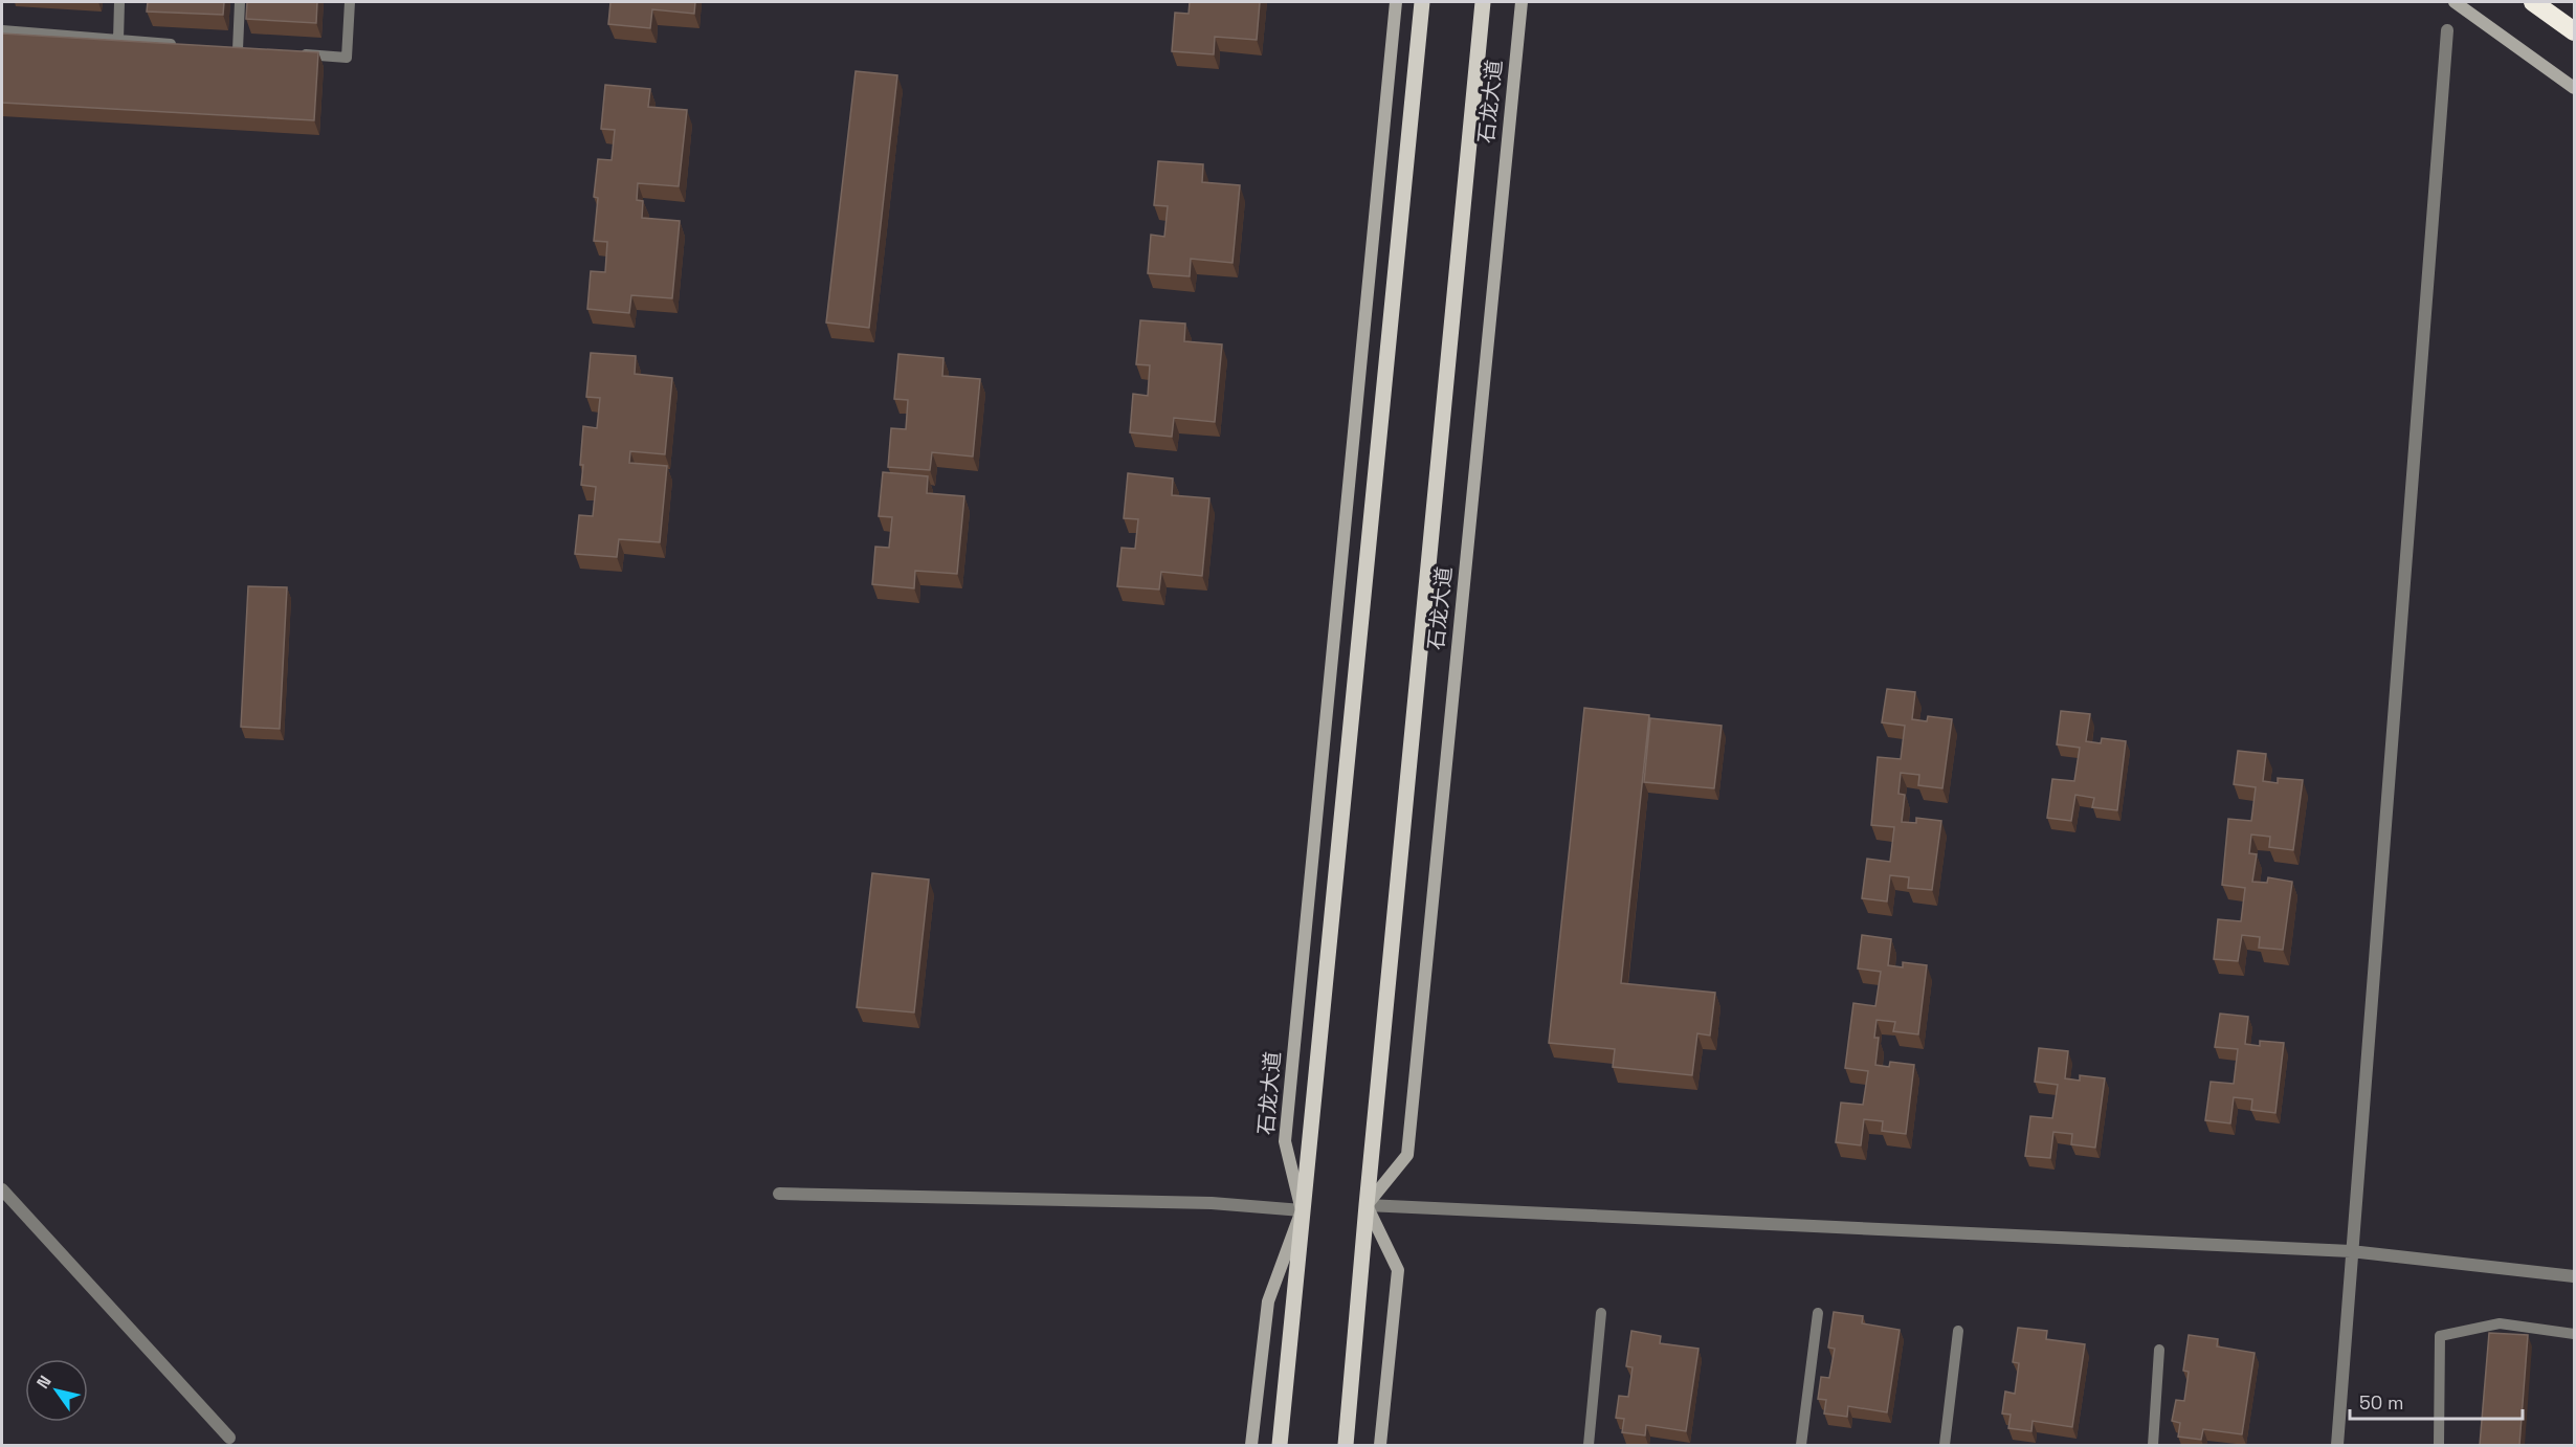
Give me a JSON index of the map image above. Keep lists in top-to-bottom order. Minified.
{"streets":{"main road":["石龙大道"]},"scale_bar":"50 m","north":"top left"}
